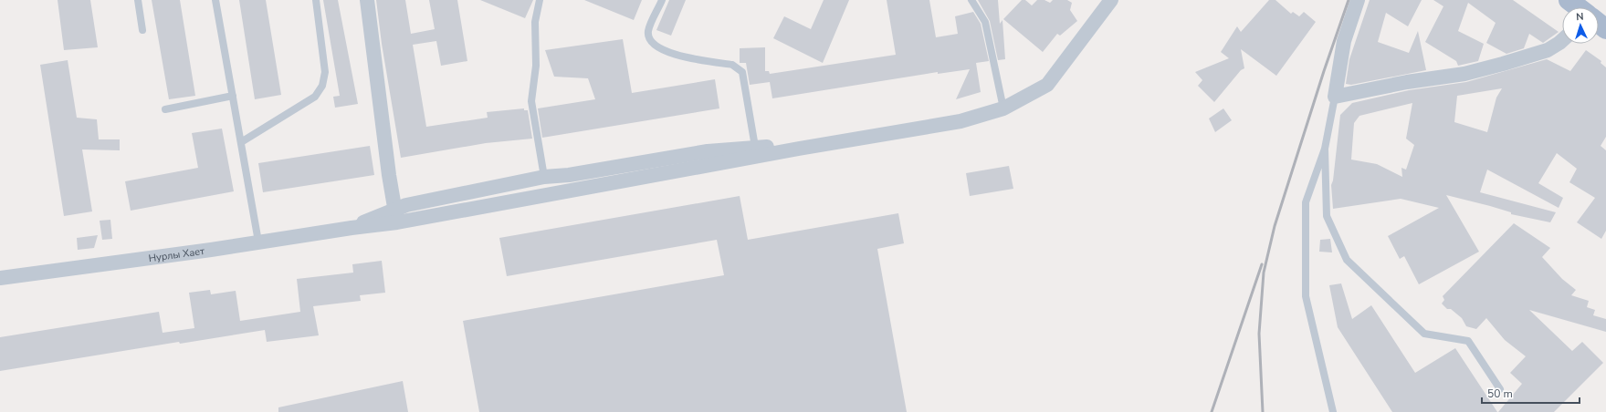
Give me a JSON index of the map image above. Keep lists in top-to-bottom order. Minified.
{"streets":{"street":["Нурлы Хает"]},"scale_bar":"50 m","north":"top"}
